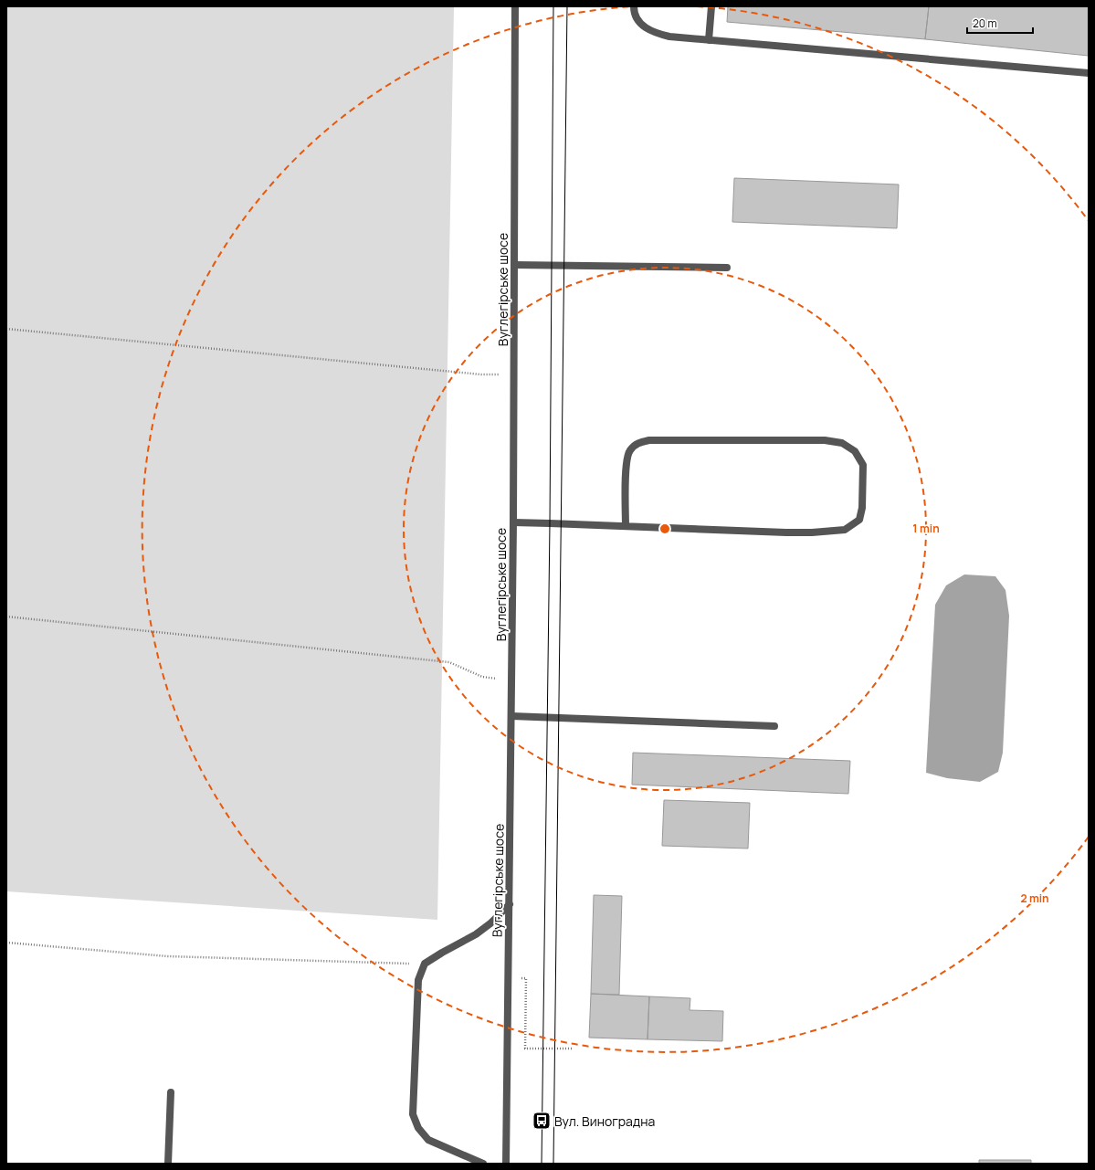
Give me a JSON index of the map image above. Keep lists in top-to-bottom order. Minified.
{"streets":{"street":["Вуглегірське шосе"]},"places":{"bus stop":["Вул. Виноградна"]},"scale_bar":"20 m","rings":["1 min","2 min"]}
